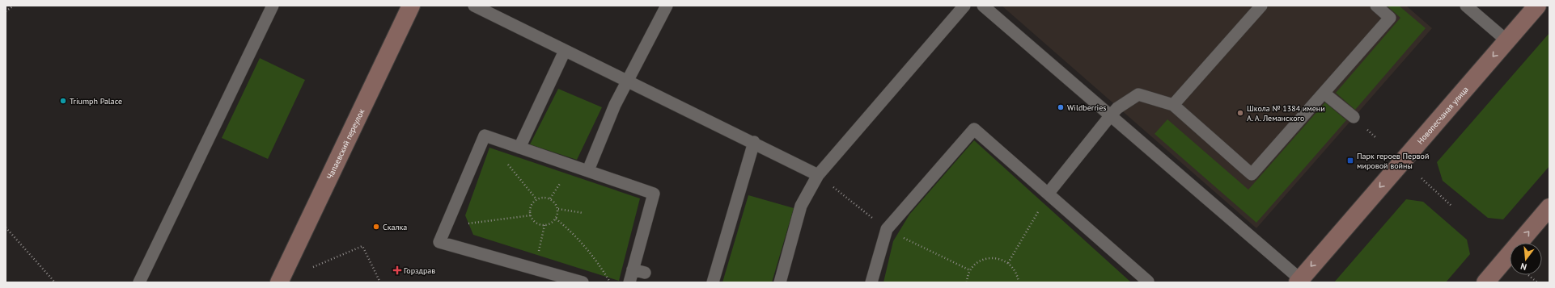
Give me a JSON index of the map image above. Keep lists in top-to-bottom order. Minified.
{"streets":{"main road":["Новопесчаная улица","Чапаевский переулок"]},"places":{"other":["Triumph Palace","Wildberries","Школа № 1384 имени А. А. Леманского","Скалка"],"transit":["Парк героев Первой мировой войны"],"health":["Горздрав"]},"north":"bottom"}
